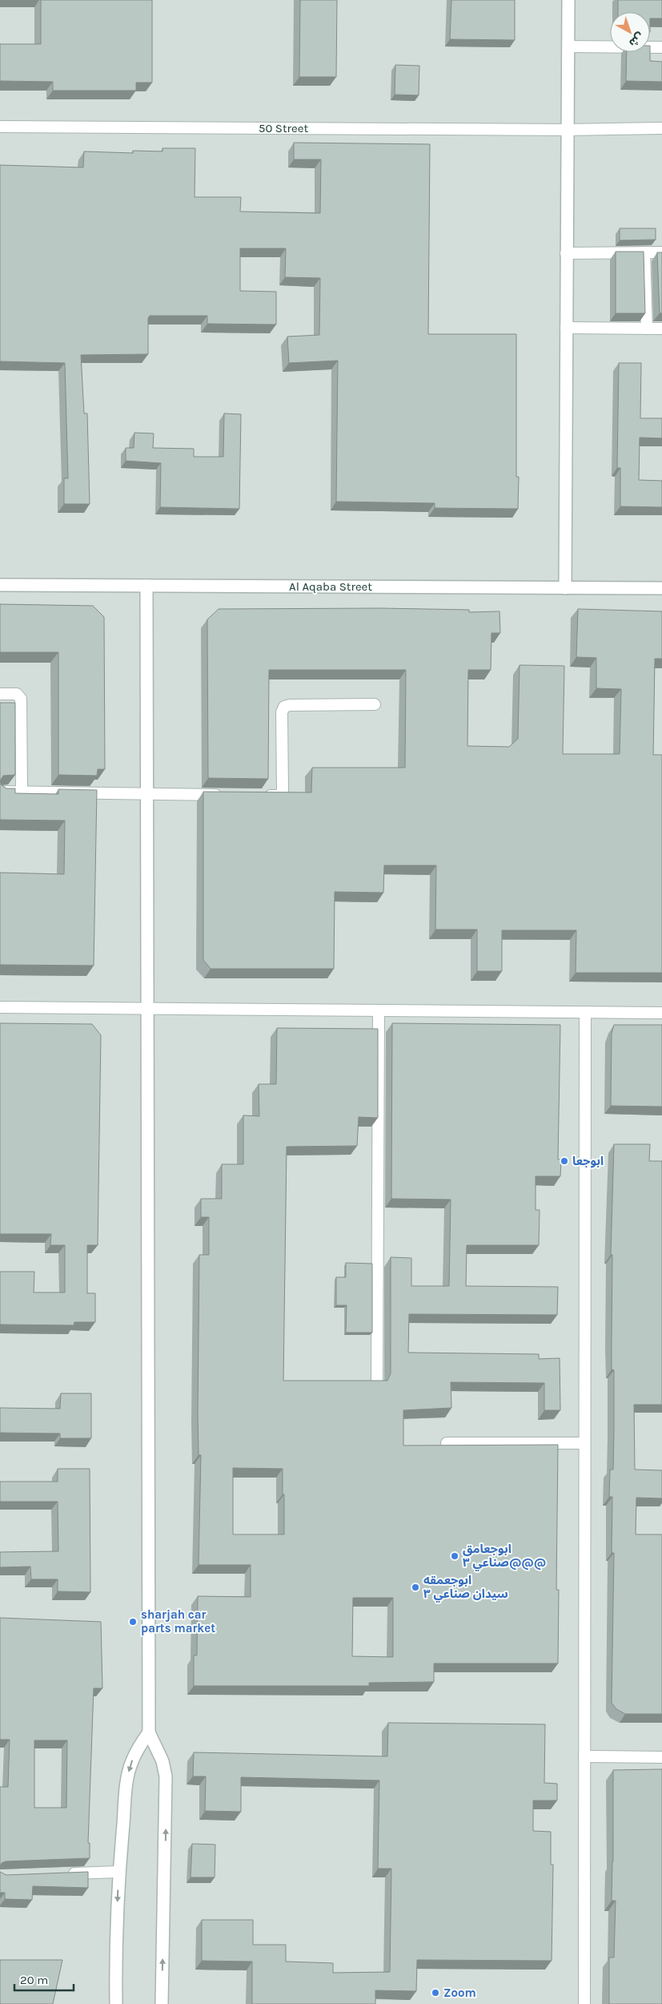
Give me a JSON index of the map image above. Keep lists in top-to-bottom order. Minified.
{"streets":{"street":["Al Aqaba Street"],"lane":["50 Street"]},"places":["ابوجعا","ابوجعامق صناعي ٣@@@","ابوجعمقه سيدان صناعي ٣","sharjah car parts market","Zoom"],"scale_bar":"20 m","north":"bottom right"}
